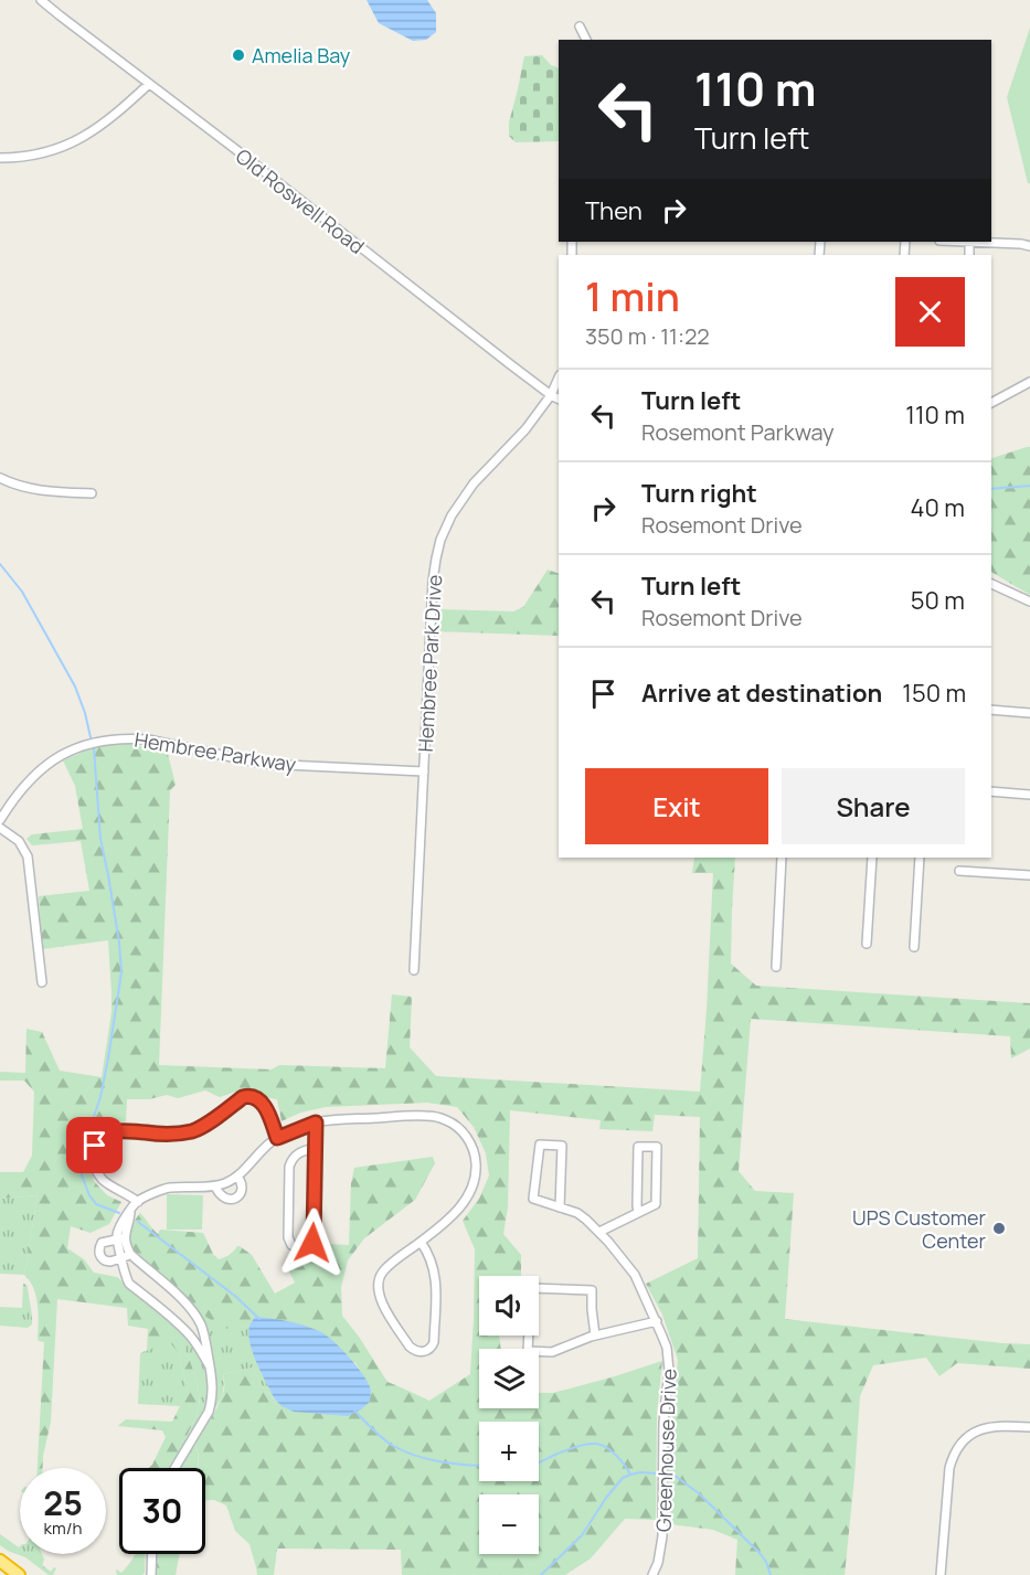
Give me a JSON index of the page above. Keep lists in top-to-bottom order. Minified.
{"streets":{"street":["Old Roswell Road","Hembree Park Drive","Hembree Parkway","Greenhouse Drive"]},"crossings":[["Old Roswell Road","Hembree Park Drive"],["Hembree Park Drive","Hembree Parkway"]],"places":["Amelia Bay","UPS Customer Center"],"page":{"turn":["110 m","Turn left"],"then":"Then","heading":["1 min","350 m · 11:22"],"list":[{"name":"Turn left","note":"Rosemont Parkway","value":"110 m"},{"name":"Turn right","note":"Rosemont Drive","value":"40 m"},{"name":"Turn left","note":"Rosemont Drive","value":"50 m"},{"name":"Arrive at destination","value":"150 m"}],"buttons":["Exit","Share"],"map_buttons":["+","−"],"speed":"25 km/h","limit":"30"}}
